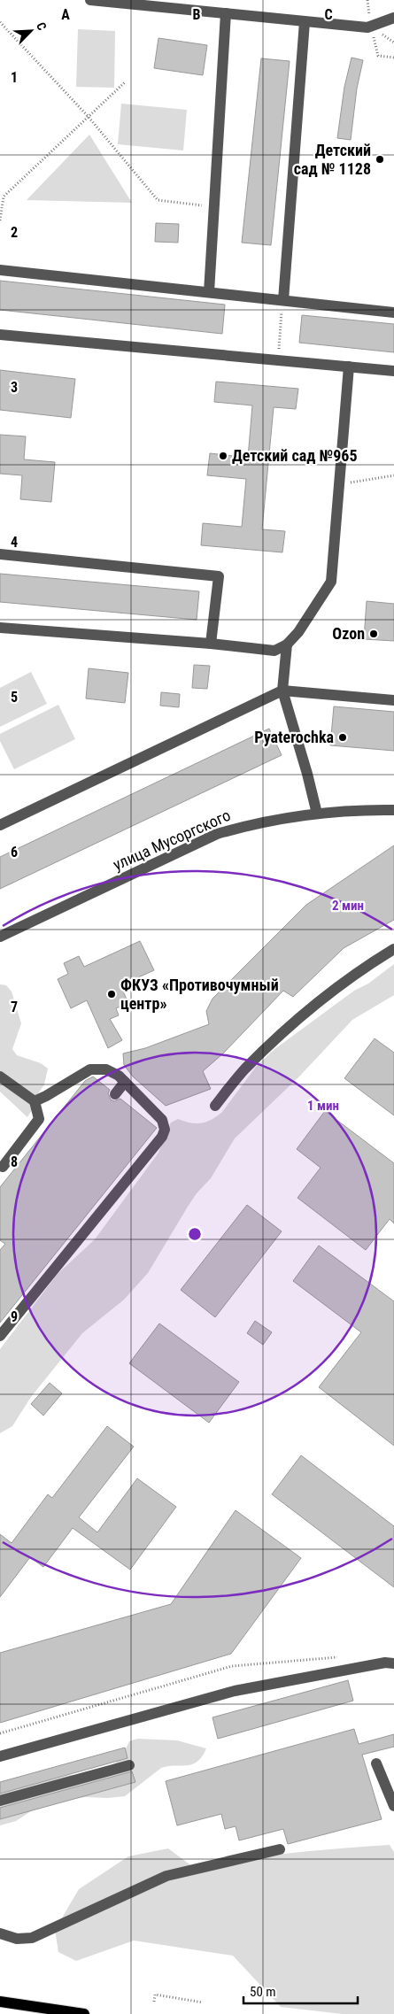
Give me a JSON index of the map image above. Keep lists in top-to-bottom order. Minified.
{"streets":{"street":["улица Мусоргского"]},"places":["Детский сад № 1128","Детский сад №965","Ozon","Pyaterochka","ФКУЗ «Противочумный центр»"],"scale_bar":"50 m","north":"top right","grid":{"columns":["A","B","C"],"rows":["1","2","3","4","5","6","7","8","9"]},"rings":["2 мин","1 мин"]}
